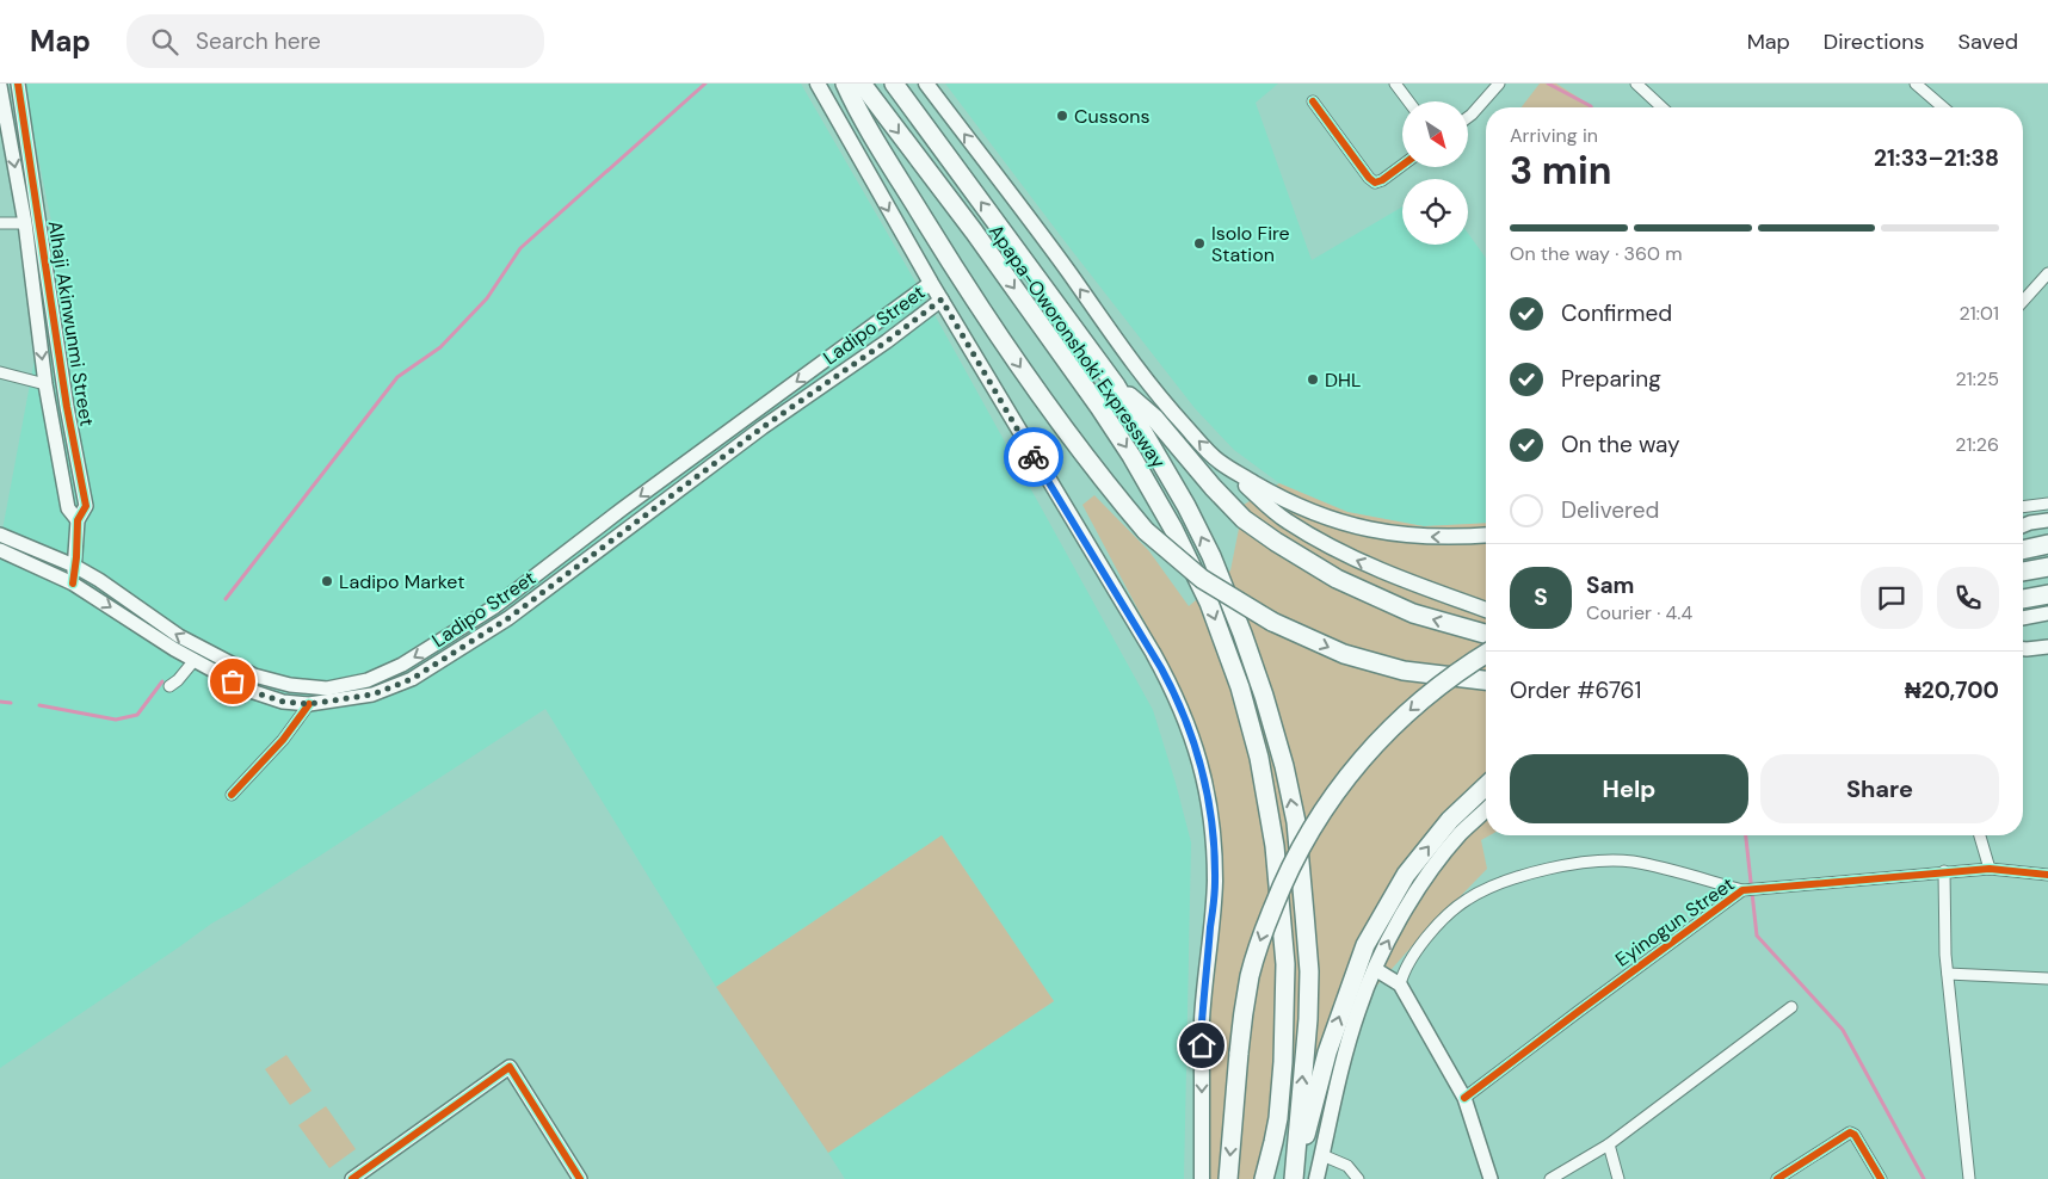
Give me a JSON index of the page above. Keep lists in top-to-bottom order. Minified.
{"streets":{"highway":["Apapa-Oworonshoki Expressway"],"main road":["Alhaji Akinwunmi Street","Ladipo Street"],"street":["Eyinogun Street"]},"crossings":[["Alhaji Akinwunmi Street","Ladipo Street"]],"places":["Cussons","Isolo Fire Station","DHL","Ladipo Market"],"north":"bottom right","page":{"header":"Map","search":"Search here","nav":["Map","Directions","Saved"],"heading":["3 min","Arriving in","21:33–21:38"],"panel":["Sam","Courier · 4.4","Order #6761","₦20,700"],"bar":"On the way · 360 m","list":[["Confirmed","21:01"],["Preparing","21:25"],["On the way","21:26"],"Delivered"],"round":"S","buttons":["Help","Share"]}}
